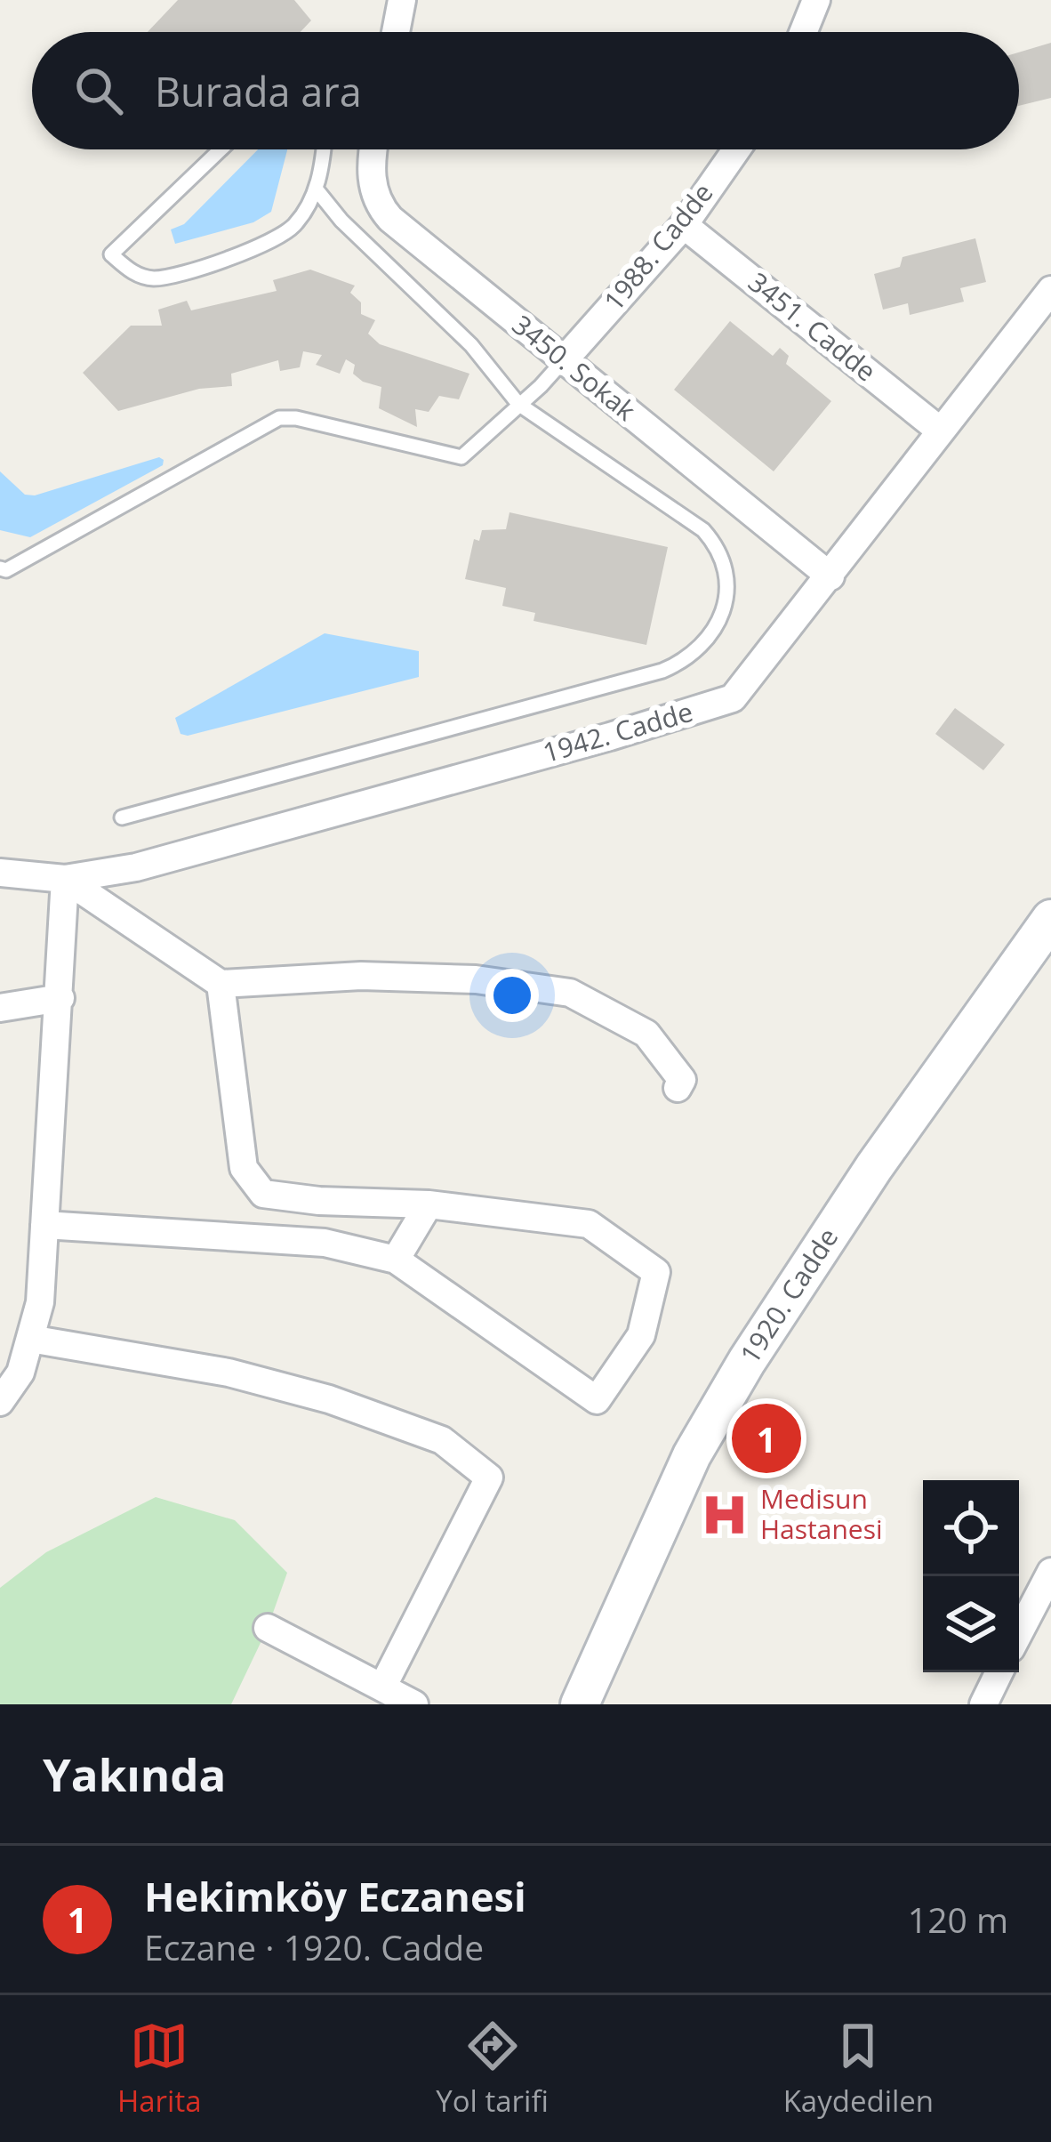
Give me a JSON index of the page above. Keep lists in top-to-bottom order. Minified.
{"streets":{"main road":["1920. Cadde"],"street":["1988. Cadde","3451. Cadde","3450. Sokak","1942. Cadde"]},"crossings":[["1988. Cadde","3451. Cadde"],["1988. Cadde","3450. Sokak"],["3451. Cadde","1942. Cadde"],["3450. Sokak","1942. Cadde"]],"places":{"hospital":["Medisun Hastanesi"]},"page":{"search":"Burada ara","pins":"1","heading":"Yakında","list":[{"mark":"1","name":"Hekimköy Eczanesi","note":"Eczane · 1920. Cadde","value":"120 m"}],"nav":["Harita","Yol tarifi","Kaydedilen"]}}
